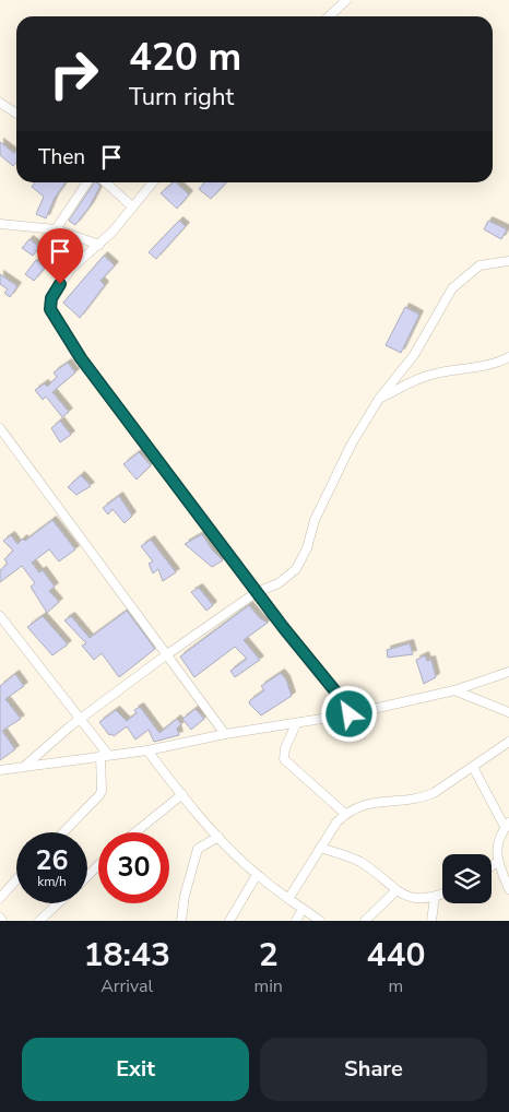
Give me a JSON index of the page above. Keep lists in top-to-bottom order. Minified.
{"page":{"turn":["420 m","Turn right"],"then":"Then","speed":"26 km/h","limit":"30","eta":["18:43","Arrival","2","min","440","m"],"buttons":["Exit","Share"]}}
